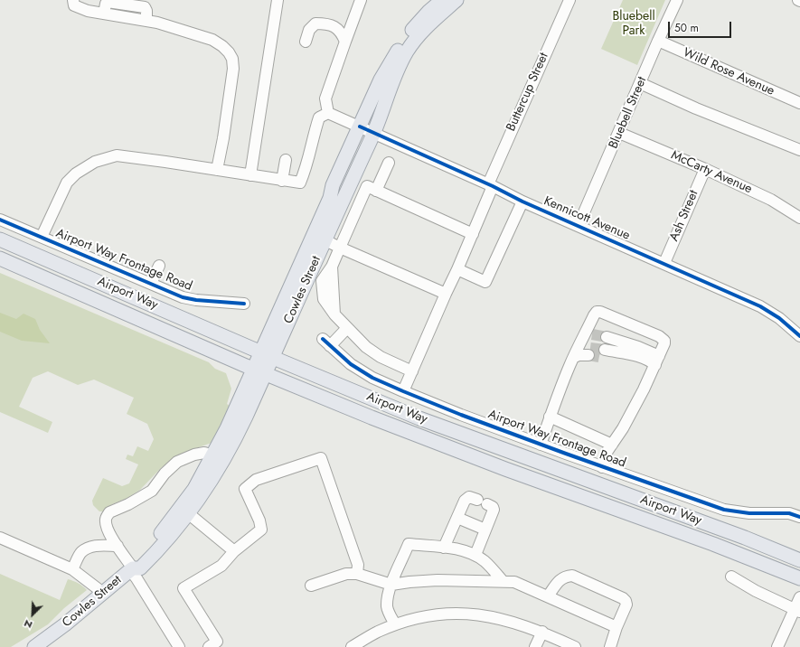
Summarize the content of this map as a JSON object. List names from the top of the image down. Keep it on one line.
{"streets":{"main road":["Cowles Street","Airport Way"],"street":["Wild Rose Avenue","Buttercup Street","Bluebell Street","McCarty Avenue","Ash Street","Kennicott Avenue","Airport Way Frontage Road"]},"crossings":[["Wild Rose Avenue","Bluebell Street"],["Buttercup Street","Kennicott Avenue"],["Buttercup Street","Airport Way Frontage Road"],["Bluebell Street","McCarty Avenue"],["Bluebell Street","Kennicott Avenue"],["McCarty Avenue","Ash Street"],["Ash Street","Kennicott Avenue"],["Kennicott Avenue","Cowles Street"],["Cowles Street","Airport Way"]],"parks":["Bluebell Park"],"scale_bar":"50 m","north":"bottom left"}
